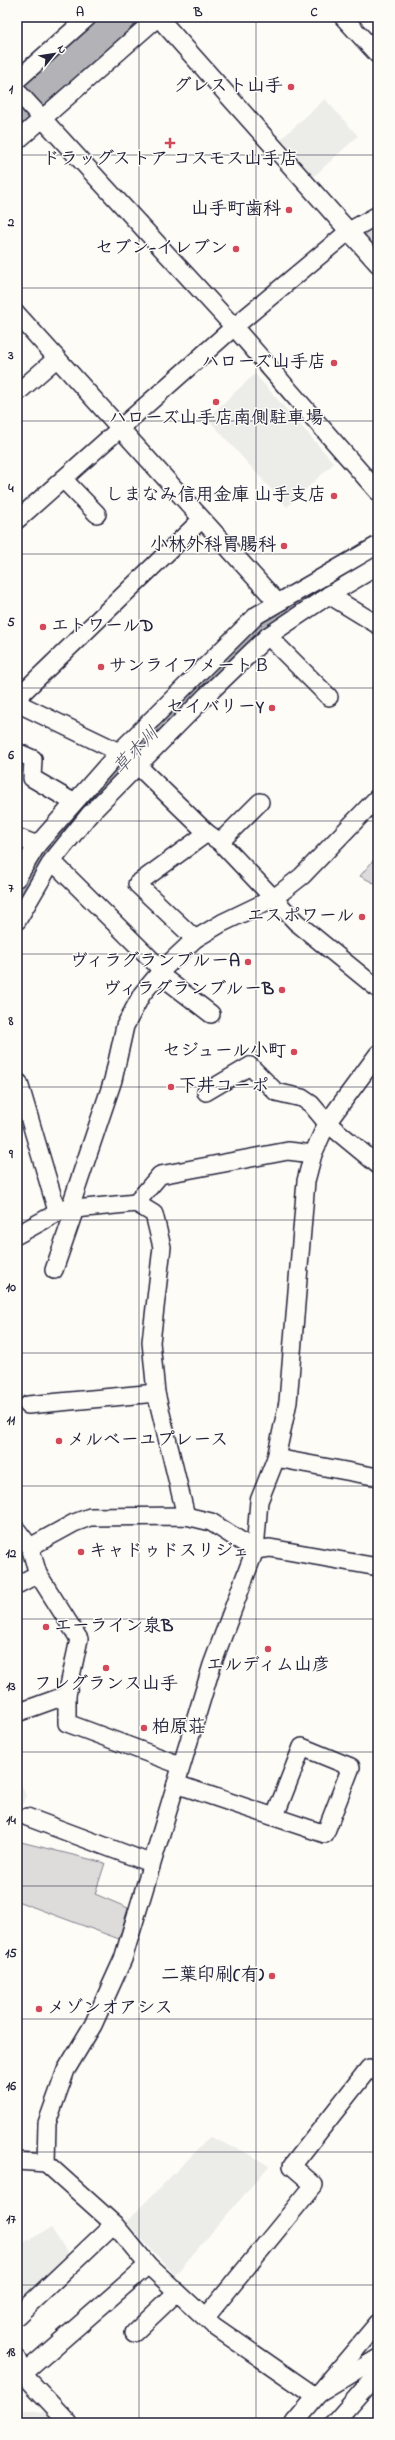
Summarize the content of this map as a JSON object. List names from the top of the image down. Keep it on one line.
{"water":["草木川"],"places":{"other":["グレスト山手","山手町歯科","セブン-イレブン","ハローズ山手店","ハローズ山手店南側駐車場","しまなみ信用金庫 山手支店","小林外科胃腸科","エトワールD","サンライフメートＢ","セイバリーY","エスポワール","ヴィラグランブルーA","ヴィラグランブルーB","セジュール小町","下井コーポ","メルベーユプレース","キャドゥドスリジェ","エーライン泉B","エルディム山彦","フレグランス山手","柏原荘","二葉印刷(有)","メゾンオアシス"],"health":["ドラッグストア コスモス山手店"]},"north":"top right","grid":{"columns":["A","B","C"],"rows":["1","2","3","4","5","6","7","8","9","10","11","12","13","14","15","16","17","18"]}}
